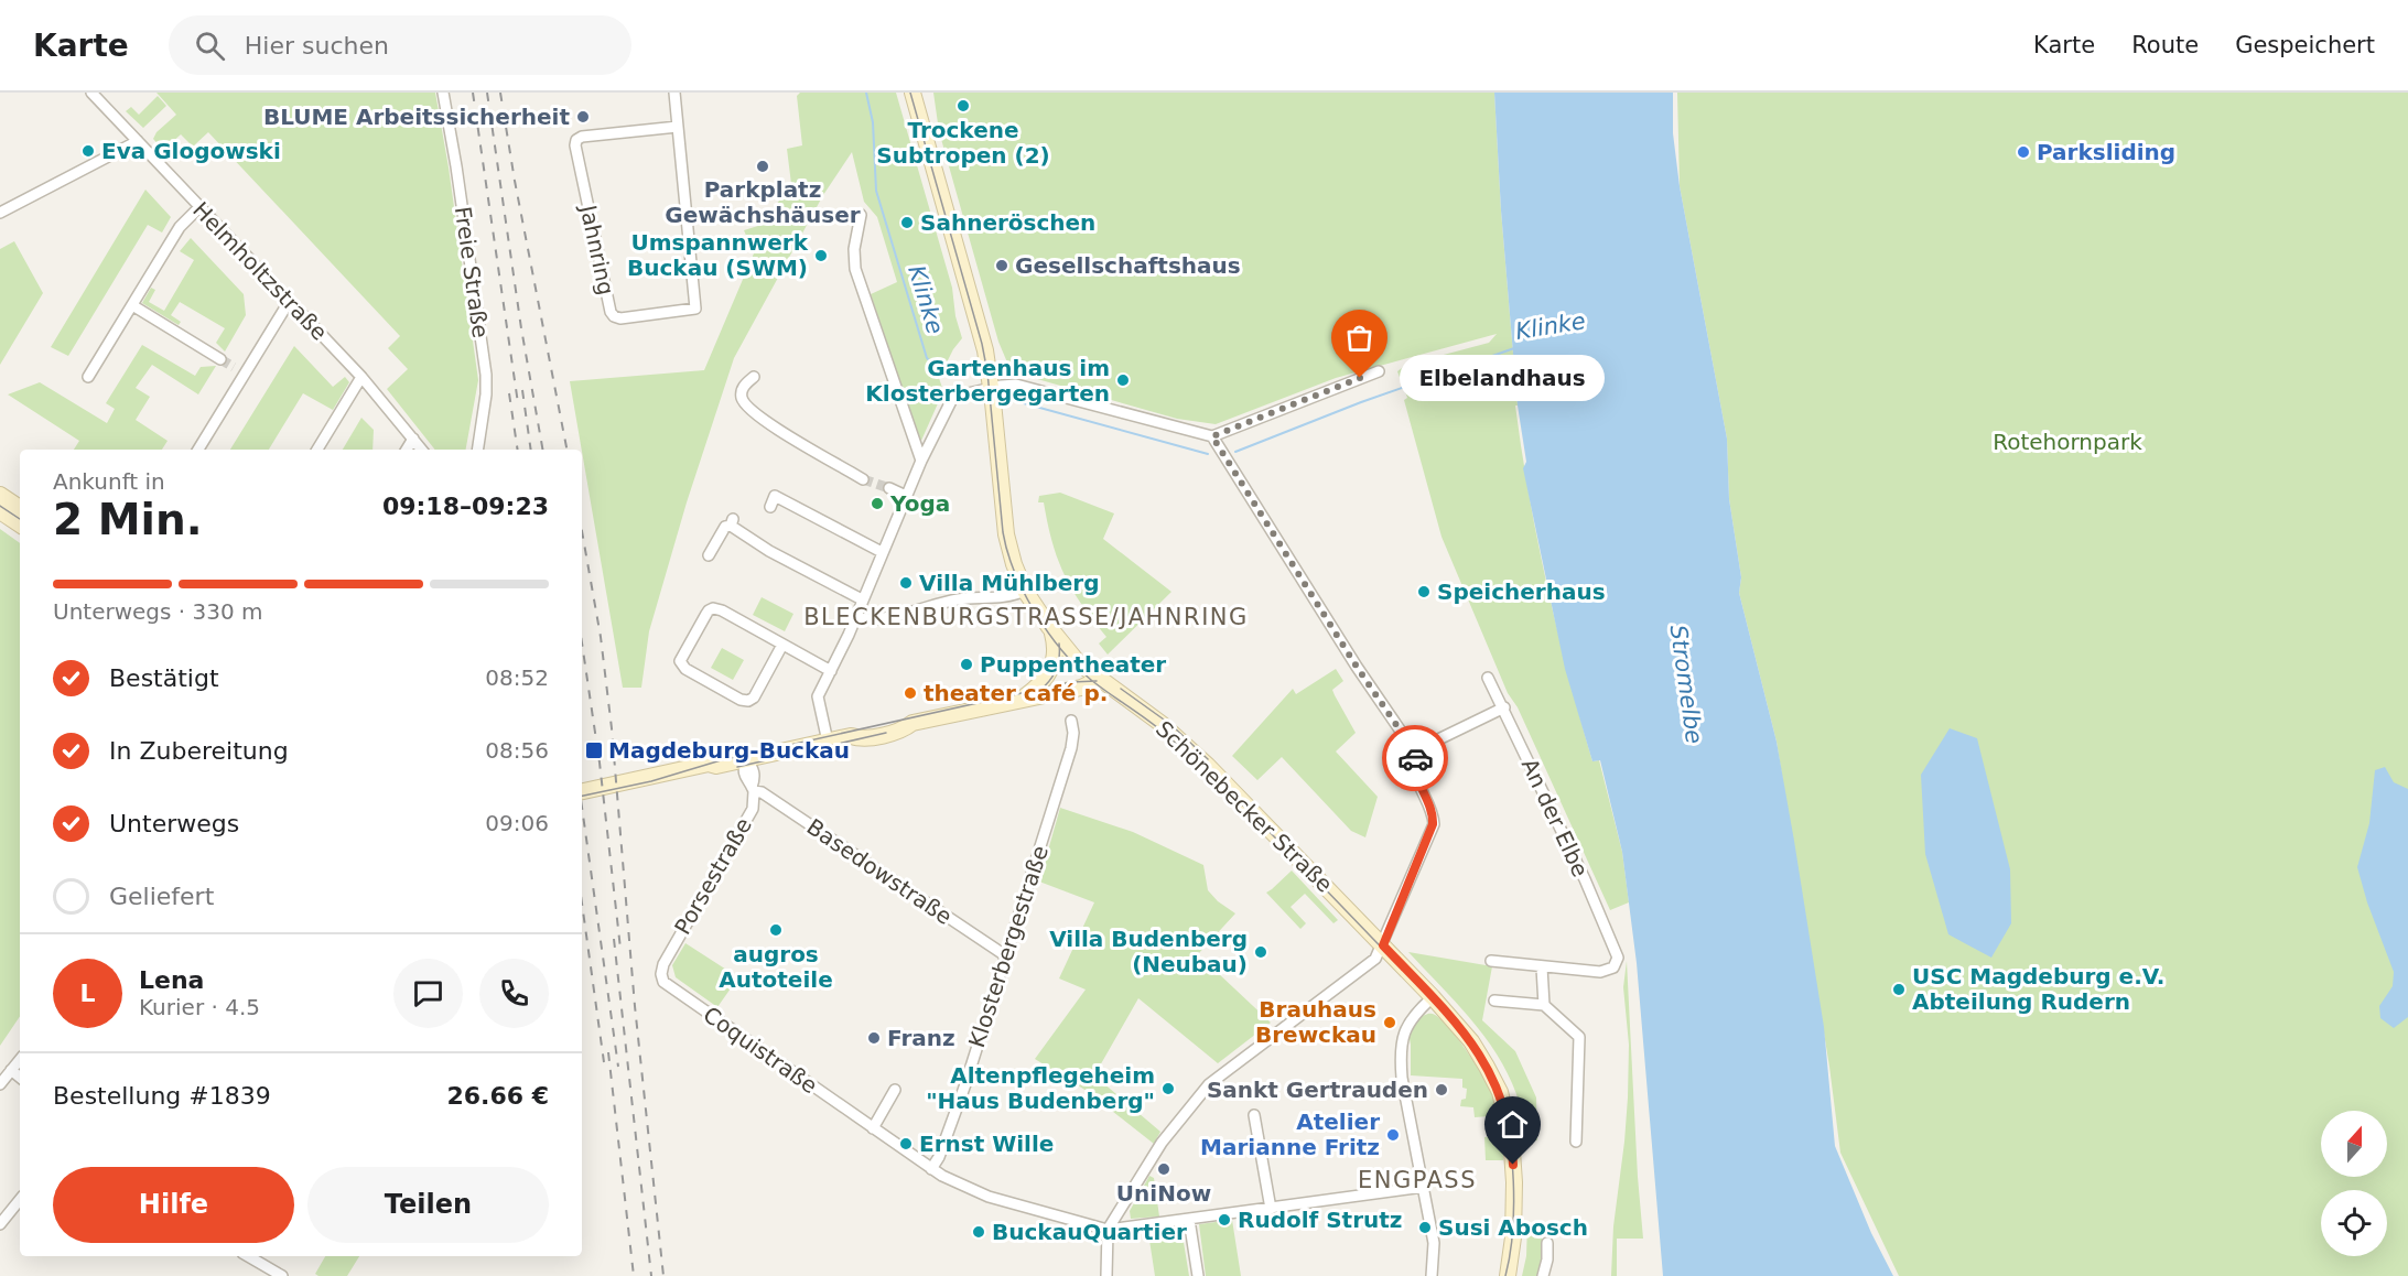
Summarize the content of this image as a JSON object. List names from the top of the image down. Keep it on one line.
{"streets":{"main road":["Schönebecker Straße"],"street":["Jahnring","Helmholtzstraße","Freie Straße","An der Elbe","Basedowstraße","Porsestraße","Klosterbergestraße","Coquistraße"]},"crossings":[["Basedowstraße","Porsestraße"],["Basedowstraße","Klosterbergestraße"],["Porsestraße","Coquistraße"],["Klosterbergestraße","Coquistraße"]],"districts":["BLECKENBURGSTRASSE/JAHNRING","ENGPASS"],"water":["Klinke","Stromelbe"],"parks":["Rotehornpark"],"places":{"other":["Trockene Subtropen (2)","BLUME Arbeitssicherheit","Eva Glogowski","Parksliding","Parkplatz Gewächshäuser","Sahneröschen","Umspannwerk Buckau (SWM)","Gesellschaftshaus","Elbelandhaus","Gartenhaus im Klosterbergegarten","Yoga","Villa Mühlberg","Speicherhaus","Puppentheater","theater café p.","augros Autoteile","Villa Budenberg (Neubau)","USC Magdeburg e.V. Abteilung Rudern","Brauhaus Brewckau","Franz","Altenpflegeheim \"Haus Budenberg\"","Sankt Gertrauden","Atelier Marianne Fritz","Ernst Wille","UniNow","Rudolf Strutz","Susi Abosch","BuckauQuartier"],"transit":["Magdeburg-Buckau"]},"north":"top","page":{"header":"Karte","search":"Hier suchen","nav":["Karte","Route","Gespeichert"],"bubble":"Elbelandhaus","heading":["2 Min.","Ankunft in","09:18–09:23"],"panel":["Lena","Kurier · 4.5","Bestellung #1839","26.66 €"],"bar":"Unterwegs · 330 m","list":[["Bestätigt","08:52"],["In Zubereitung","08:56"],["Unterwegs","09:06"],"Geliefert"],"round":"L","buttons":["Hilfe","Teilen"]}}
